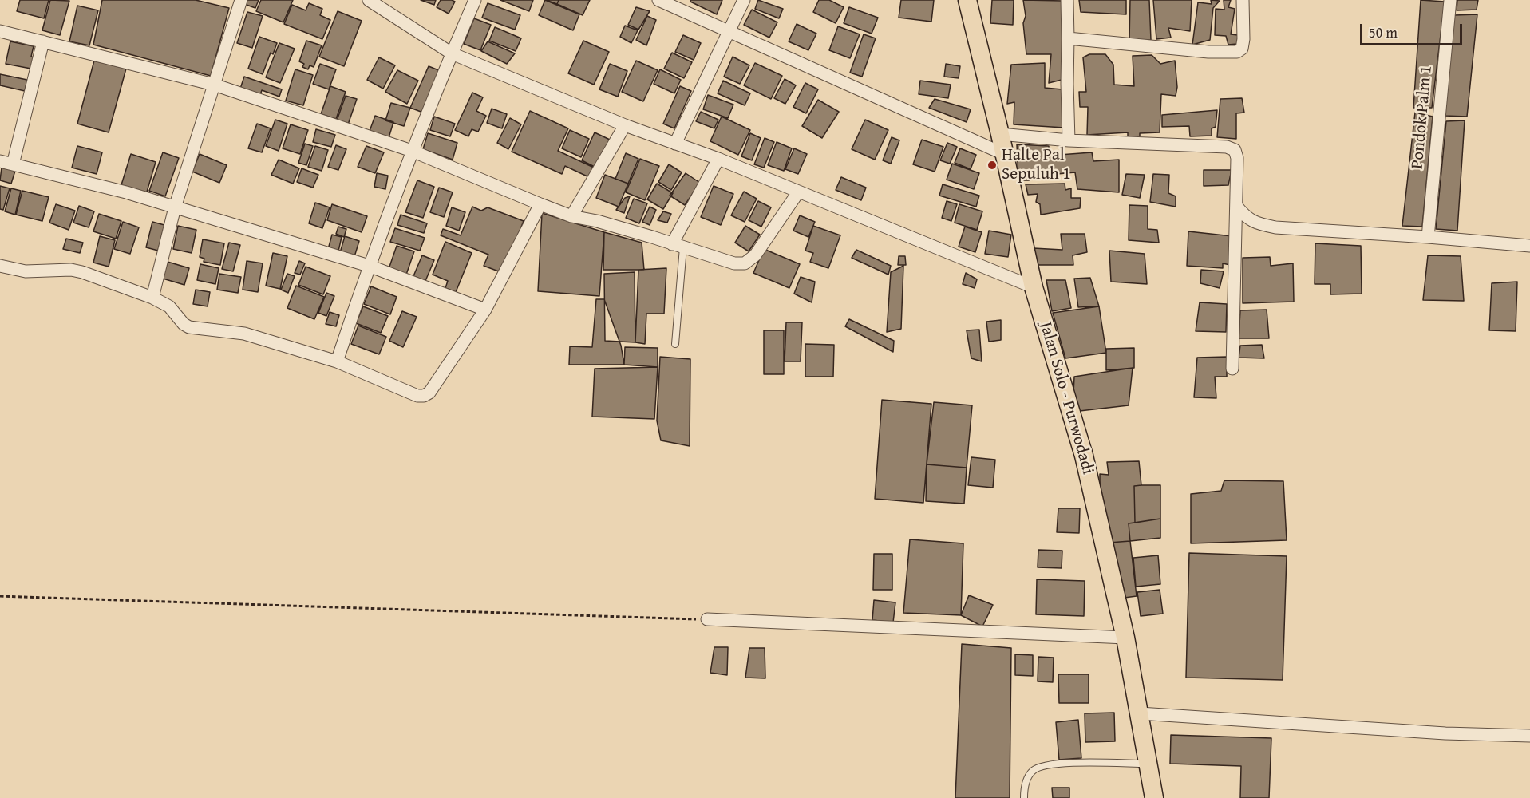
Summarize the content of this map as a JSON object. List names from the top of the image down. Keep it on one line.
{"streets":{"main road":["Jalan Solo - Purwodadi"],"street":["Pondok Palm 1"]},"places":["Halte Pal Sepuluh 1"],"scale_bar":"50 m"}
